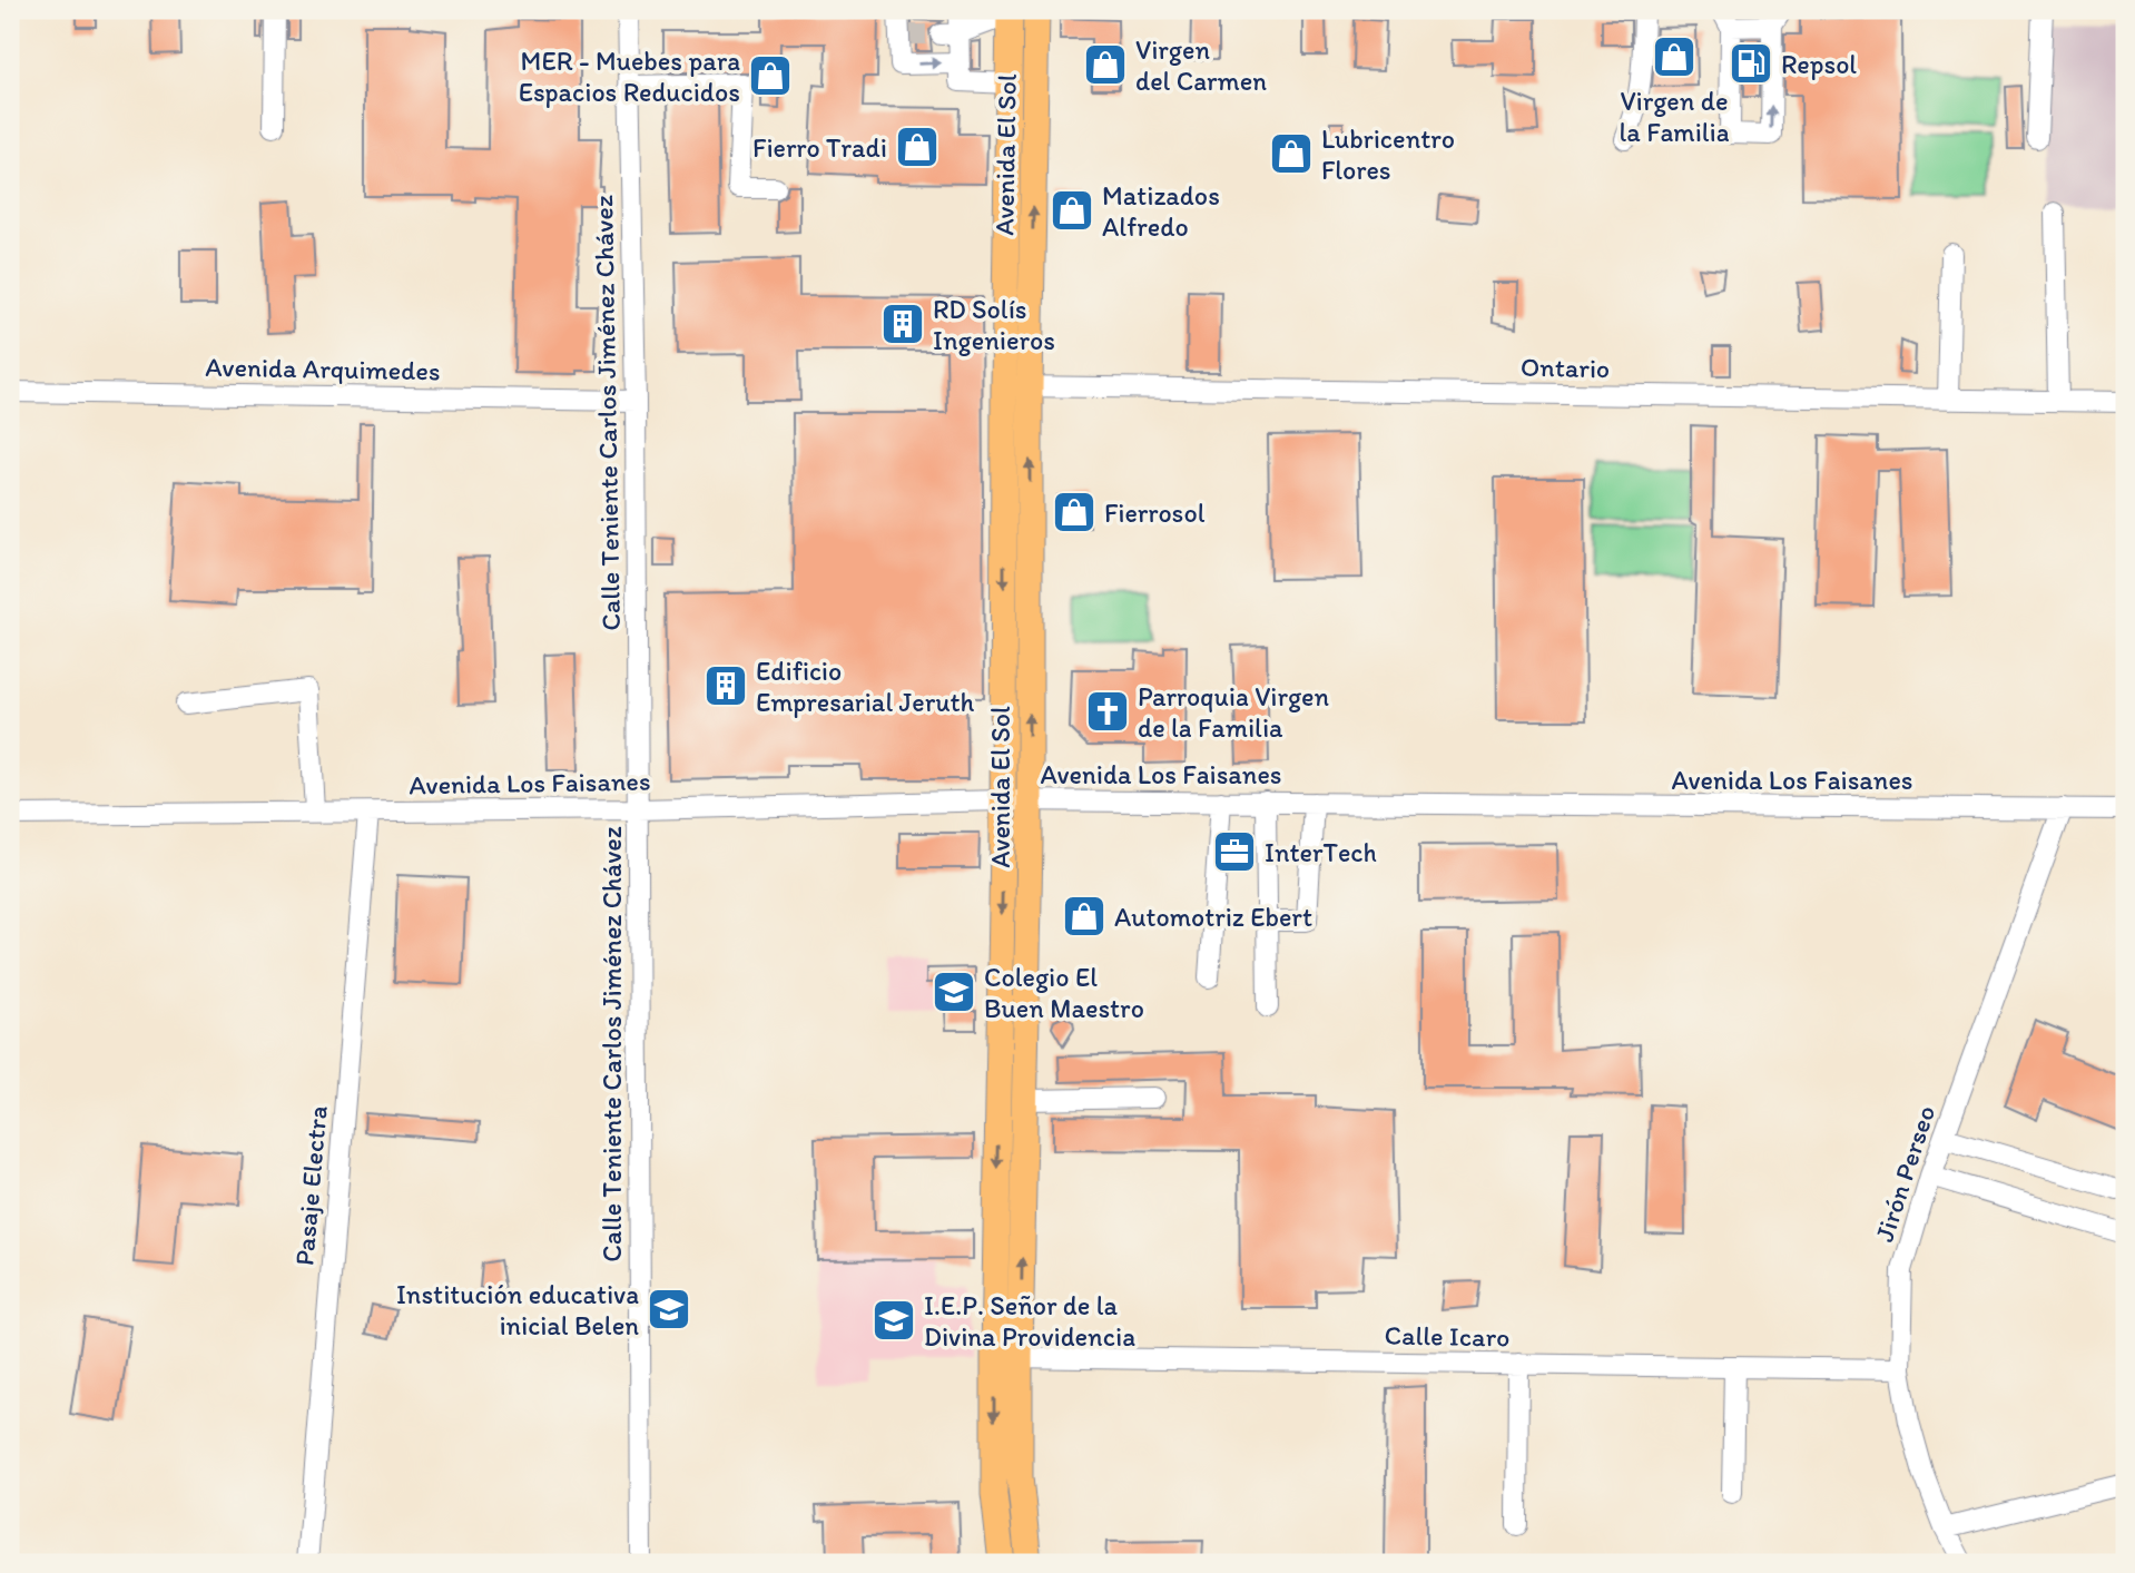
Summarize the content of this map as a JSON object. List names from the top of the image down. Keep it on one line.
{"streets":{"main road":["Avenida El Sol"],"street":["Ontario","Avenida Arquimedes","Calle Teniente Carlos Jiménez Chávez","Avenida Los Faisanes","Jirón Perseo","Pasaje Electra","Calle Icaro"]},"crossings":[["Avenida El Sol","Ontario"],["Avenida El Sol","Avenida Los Faisanes"],["Avenida El Sol","Calle Icaro"],["Avenida Arquimedes","Calle Teniente Carlos Jiménez Chávez"],["Calle Teniente Carlos Jiménez Chávez","Avenida Los Faisanes"],["Avenida Los Faisanes","Jirón Perseo"],["Avenida Los Faisanes","Pasaje Electra"],["Jirón Perseo","Calle Icaro"]],"places":{"shop":["Virgen de la Familia","Virgen del Carmen","MER - Muebes para Espacios Reducidos","Fierro Tradi","Lubricentro Flores","Matizados Alfredo","Fierrosol","Automotriz Ebert"],"fuel station":["Repsol"],"building":["RD Solís Ingenieros","Edificio Empresarial Jeruth"],"church":["Parroquia Virgen de la Familia"],"office":["InterTech"],"school or university":["Colegio El Buen Maestro","Institución educativa inicial Belen","I.E.P. Señor de la Divina Providencia"]}}
